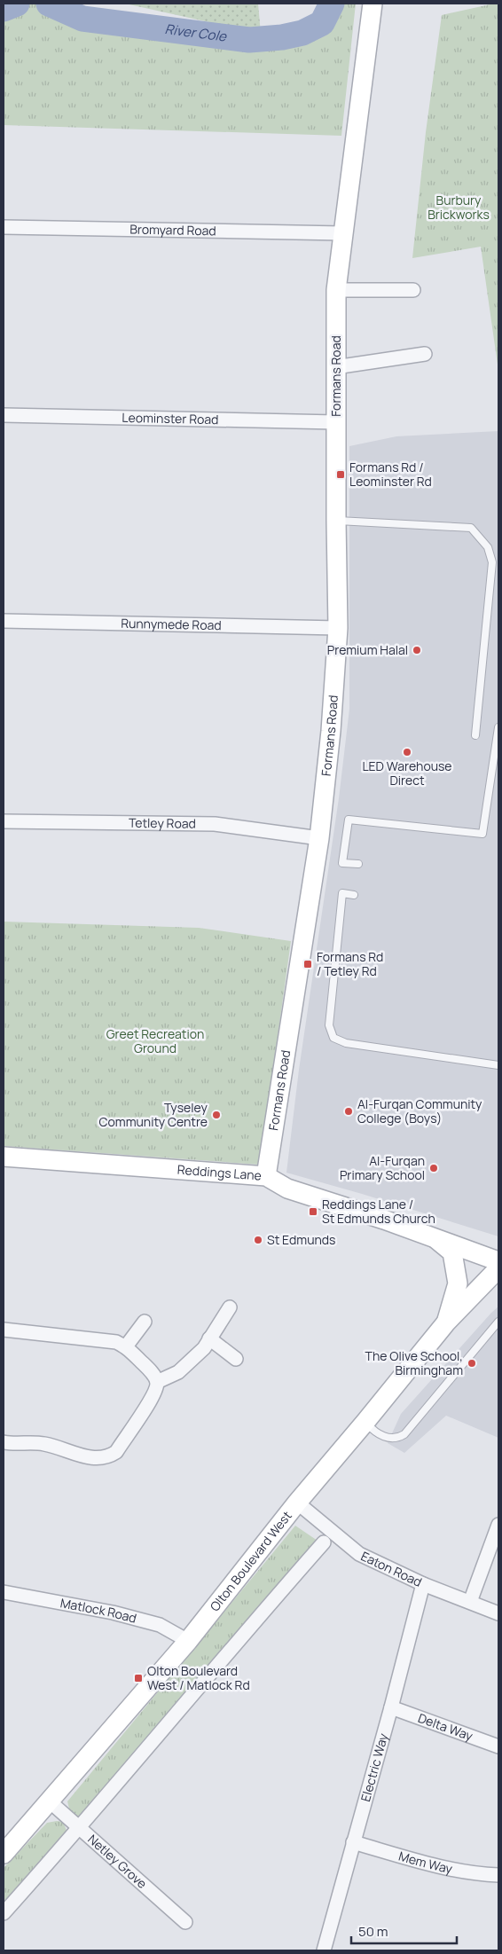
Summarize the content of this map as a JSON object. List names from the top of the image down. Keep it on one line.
{"streets":{"street":["Bromyard Road","Formans Road","Leominster Road","Runnymede Road","Tetley Road","Reddings Lane","Olton Boulevard West","Eaton Road","Matlock Road","Delta Way","Electric Way","Mem Way","Netley Grove"]},"crossings":[["Bromyard Road","Formans Road"],["Formans Road","Leominster Road"],["Formans Road","Runnymede Road"],["Formans Road","Tetley Road"],["Formans Road","Reddings Lane"],["Olton Boulevard West","Eaton Road"],["Olton Boulevard West","Matlock Road"],["Olton Boulevard West","Netley Grove"],["Eaton Road","Electric Way"],["Delta Way","Electric Way"],["Electric Way","Mem Way"]],"water":["River Cole"],"parks":["Burbury Brickworks","Greet Recreation Ground"],"places":{"transit":["Formans Rd / Leominster Rd","Formans Rd / Tetley Rd","Reddings Lane / St Edmunds Church","Olton Boulevard West / Matlock Rd"],"other":["Premium Halal","LED Warehouse Direct","Al-Furqan Community College (Boys)","Tyseley Community Centre","Al-Furqan Primary School","St Edmunds","The Olive School, Birmingham"]},"scale_bar":"50 m"}
